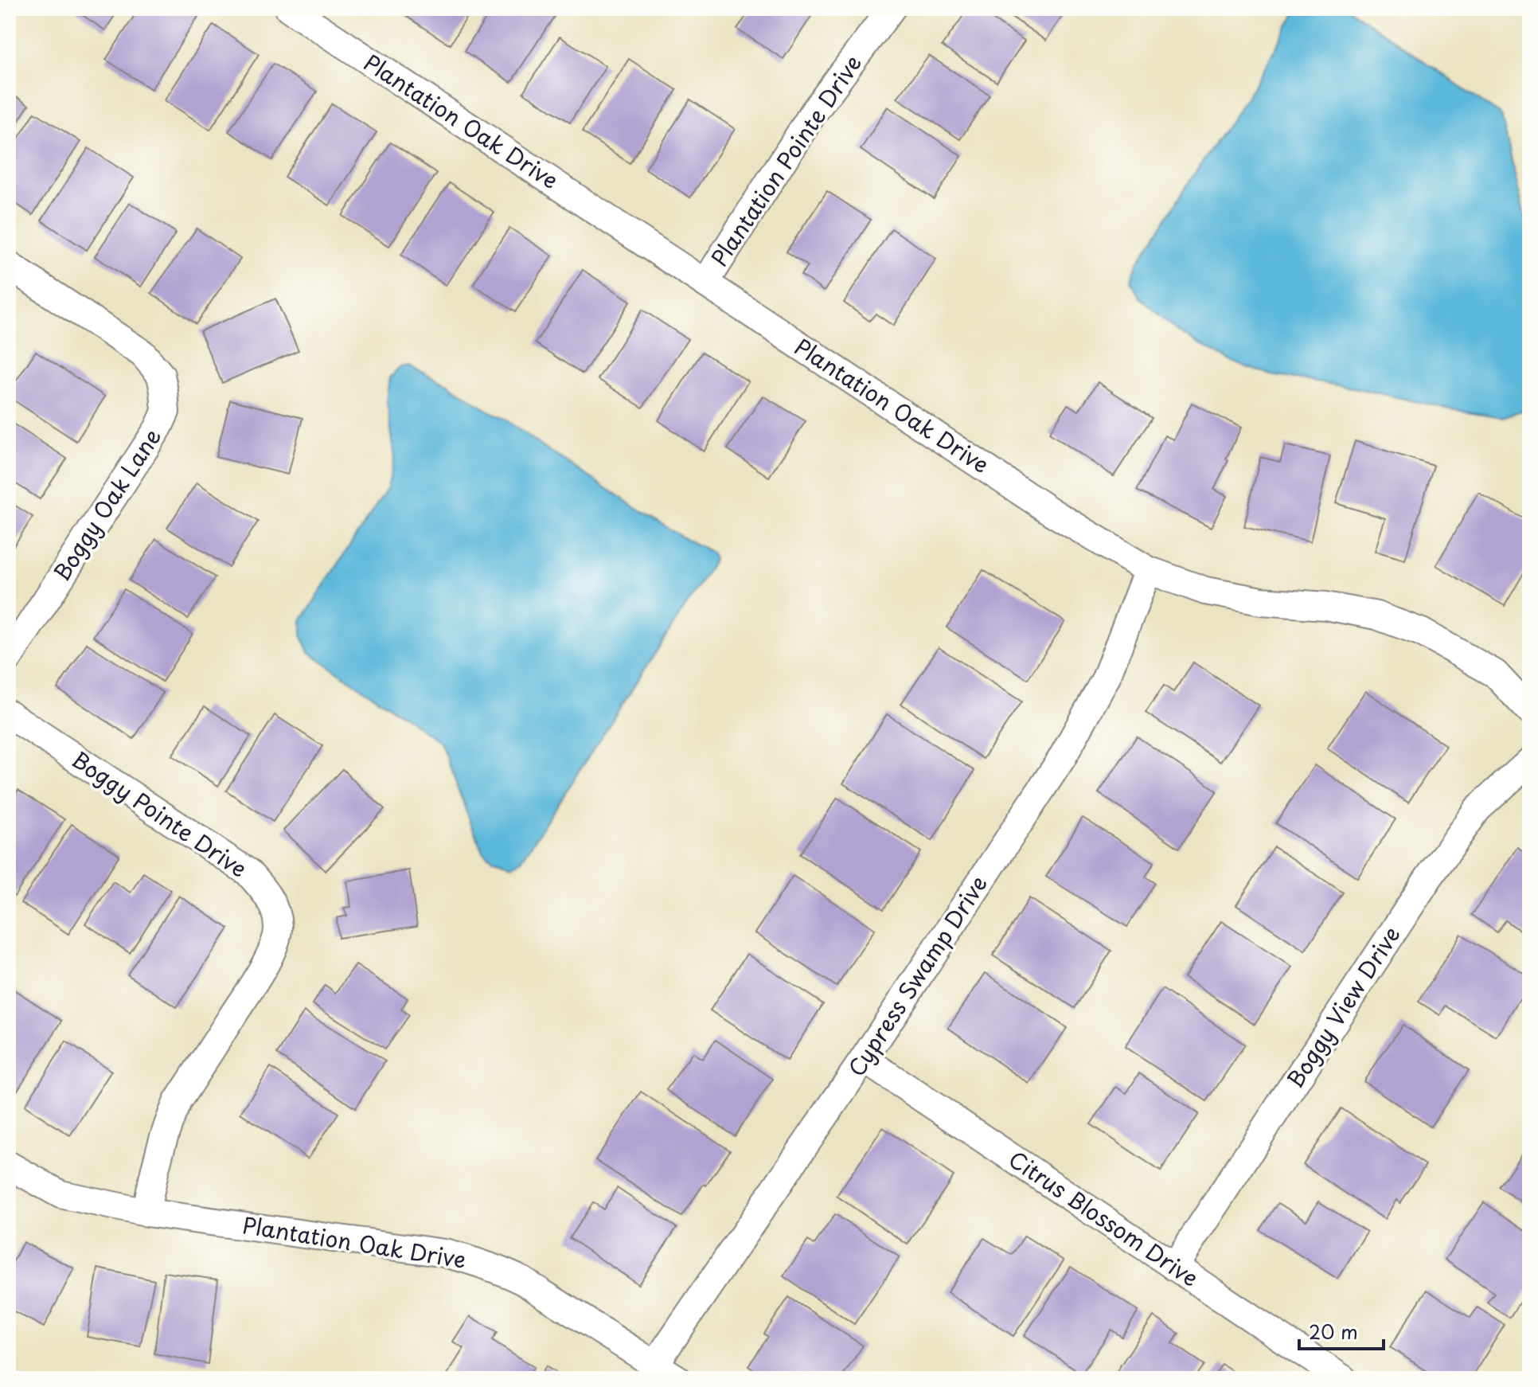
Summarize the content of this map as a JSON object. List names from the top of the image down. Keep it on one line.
{"streets":{"street":["Plantation Oak Drive","Plantation Pointe Drive","Boggy Oak Lane","Boggy Pointe Drive","Cypress Swamp Drive","Boggy View Drive","Citrus Blossom Drive"]},"crossings":[["Plantation Oak Drive","Plantation Pointe Drive"],["Plantation Oak Drive","Boggy Pointe Drive"],["Plantation Oak Drive","Cypress Swamp Drive"],["Cypress Swamp Drive","Citrus Blossom Drive"],["Boggy View Drive","Citrus Blossom Drive"]],"scale_bar":"20 m"}
